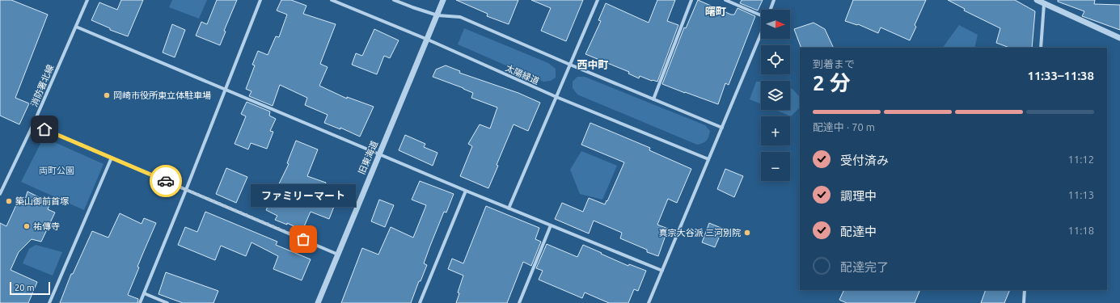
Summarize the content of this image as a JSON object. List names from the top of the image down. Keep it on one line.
{"streets":{"street":["太陽緑道","消防署北線","旧東海道"]},"crossings":[["太陽緑道","旧東海道"]],"districts":["曙町","西中町"],"parks":["両町公園"],"places":["岡崎市役所東立体駐車場","築山御前首塚","祐傳寺","真宗大谷派 三河別院","ファミリーマート"],"scale_bar":"20 m","north":"right","page":{"map_buttons":["+","−"],"heading":["2 分","到着まで","11:33–11:38"],"bar":"配達中 · 70 m","list":[["受付済み","11:12"],["調理中","11:13"],["配達中","11:18"],"配達完了"],"bubble":"ファミリーマート","scale":"20 m"}}
